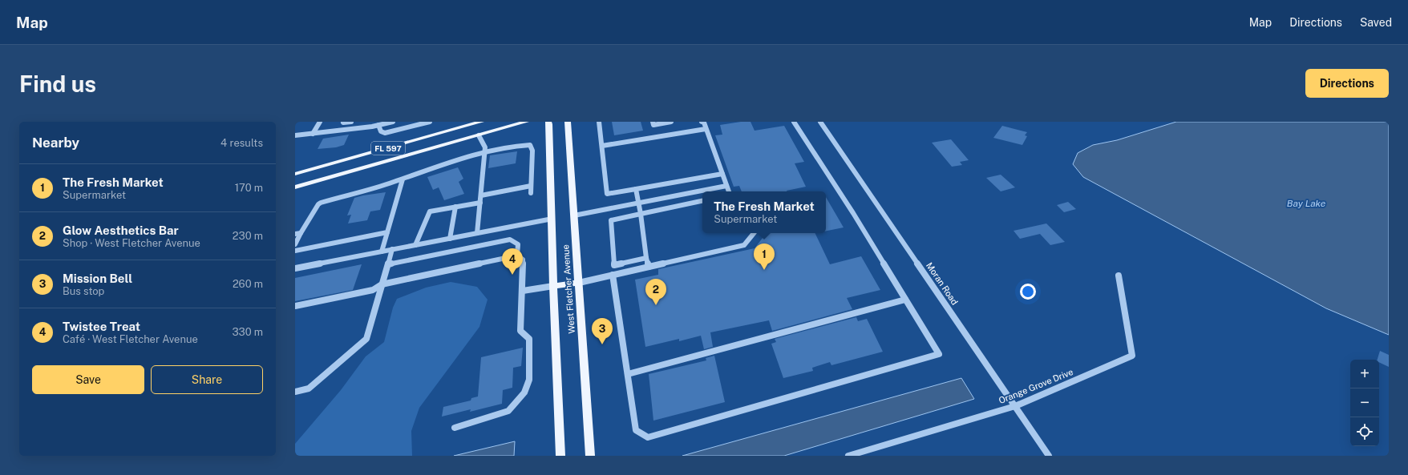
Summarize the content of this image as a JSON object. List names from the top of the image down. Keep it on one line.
{"streets":{"main road":["FL 597","West Fletcher Avenue"],"street":["Moran Road","Orange Grove Drive"]},"crossings":[["Moran Road","Orange Grove Drive"]],"water":["Bay Lake"],"page":{"header":"Map","nav":["Map","Directions","Saved"],"buttons":["Directions",["Save","Share"]],"title":"Find us","heading":["Nearby","4 results"],"list":[{"mark":"1","name":"The Fresh Market","note":"Supermarket","value":"170 m"},{"mark":"2","name":"Glow Aesthetics Bar","note":"Shop · West Fletcher Avenue","value":"230 m"},{"mark":"3","name":"Mission Bell","note":"Bus stop","value":"260 m"},{"mark":"4","name":"Twistee Treat","note":"Café · West Fletcher Avenue","value":"330 m"}],"popup":["The Fresh Market","Supermarket"],"pins":["1","4","2","3"],"map_buttons":["+","−"]}}
